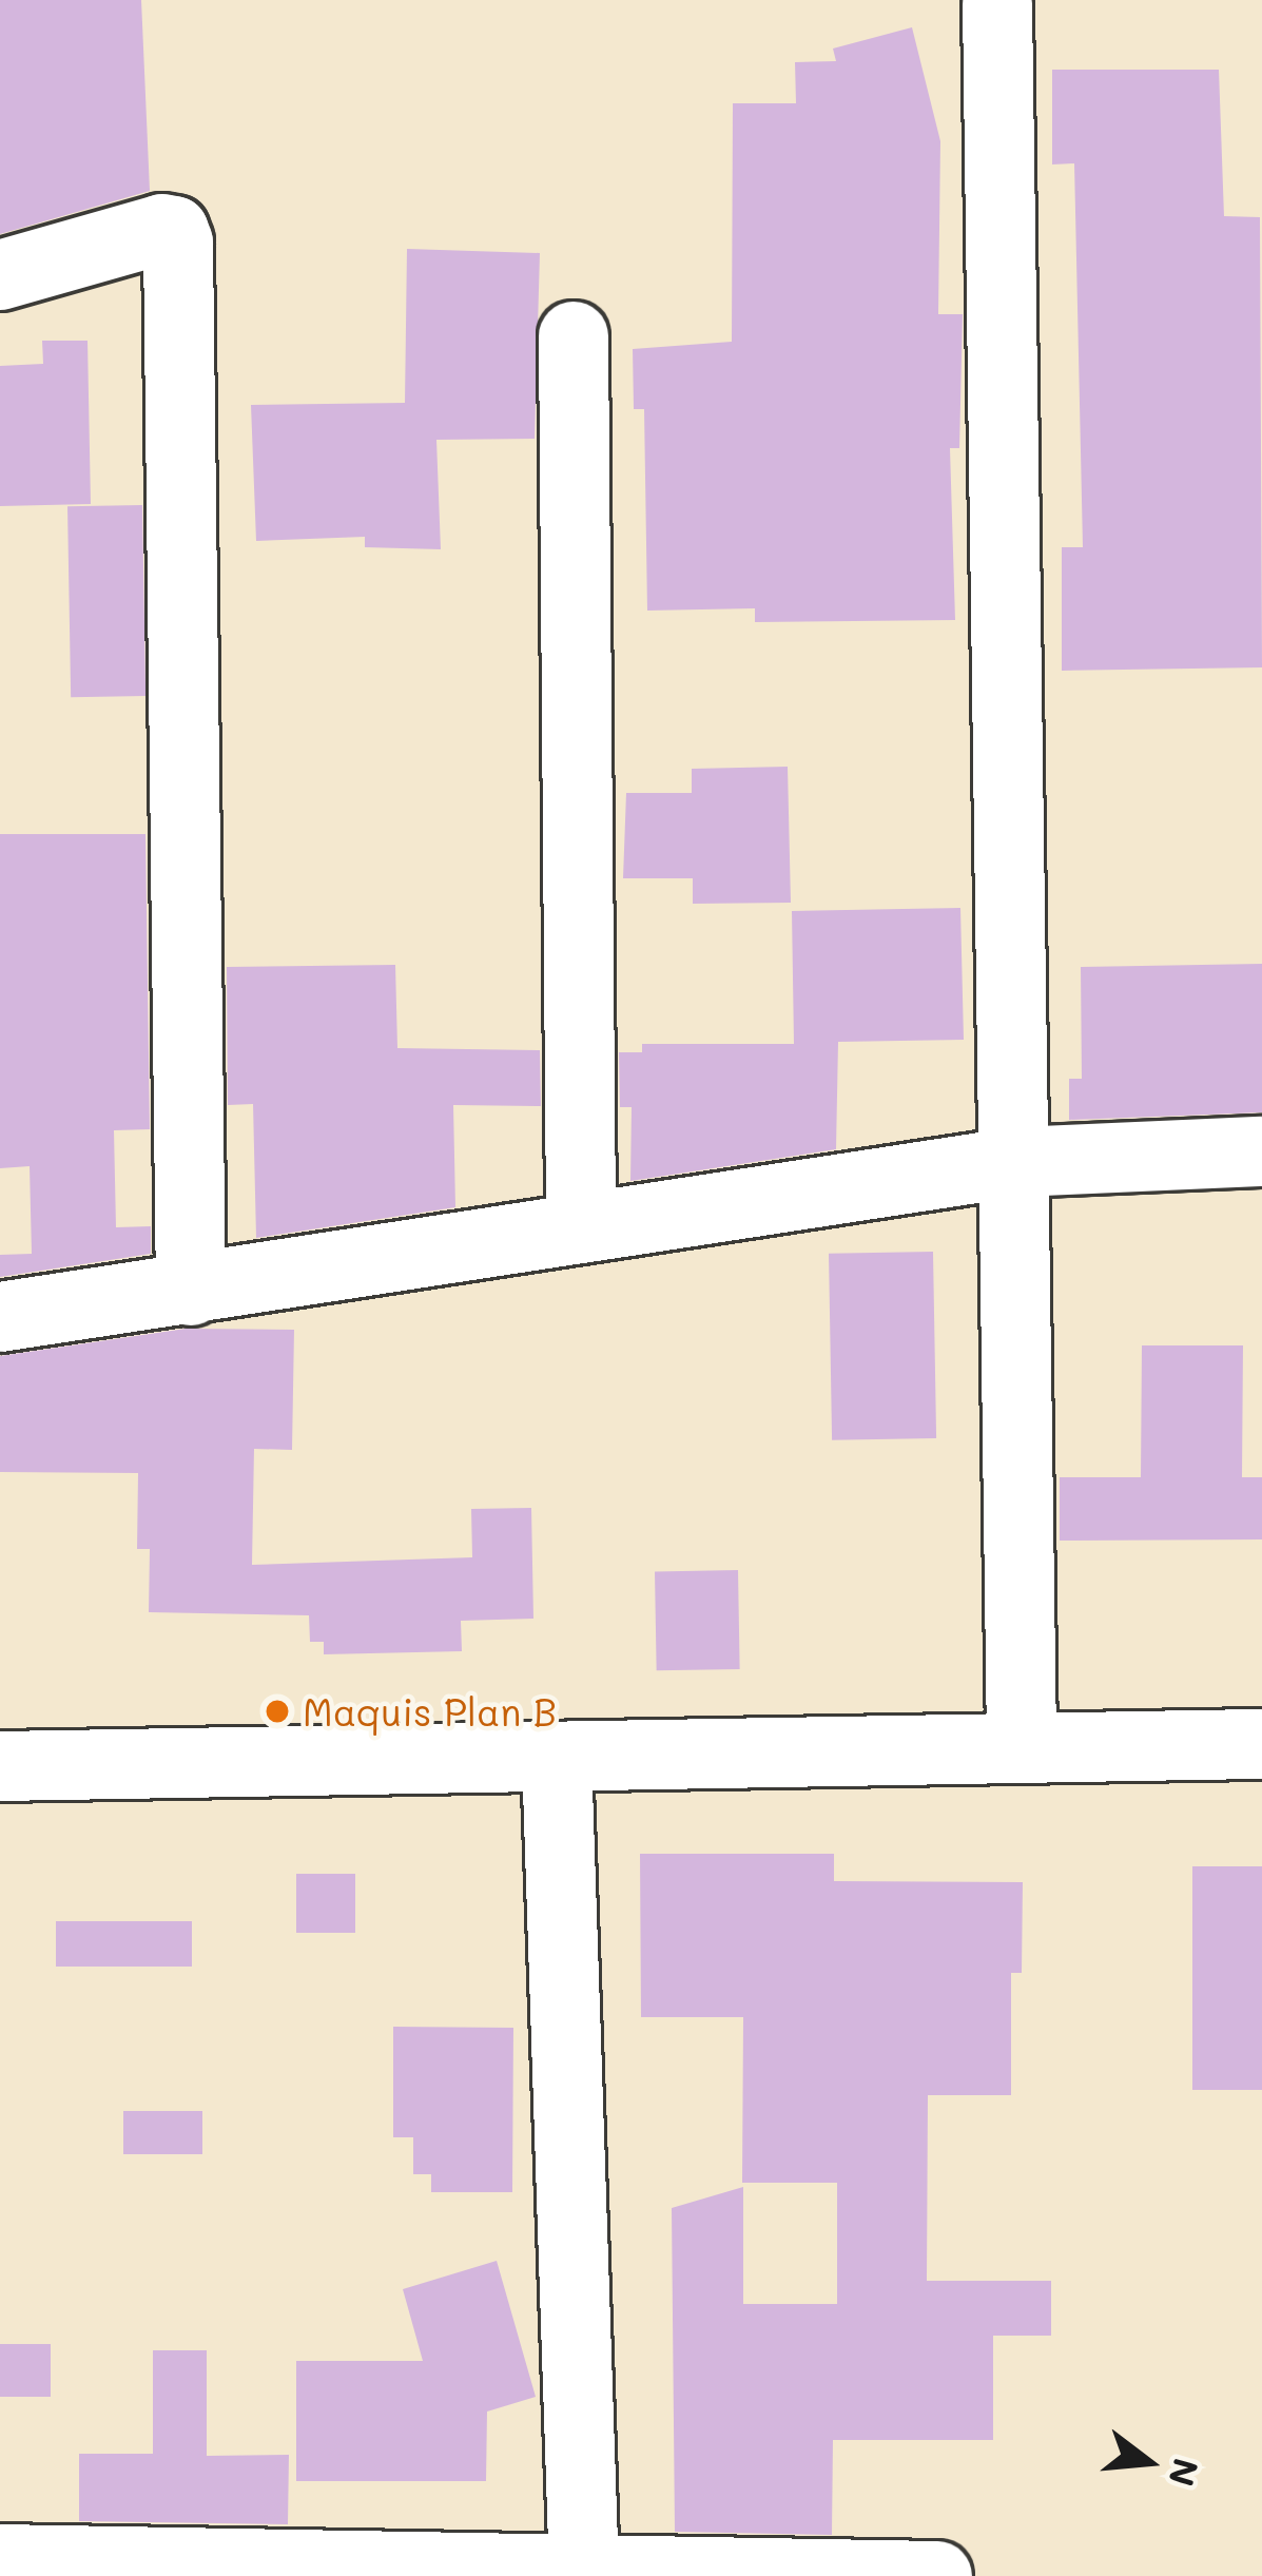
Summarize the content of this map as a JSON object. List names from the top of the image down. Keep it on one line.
{"places":["Maquis Plan B"],"north":"right"}
